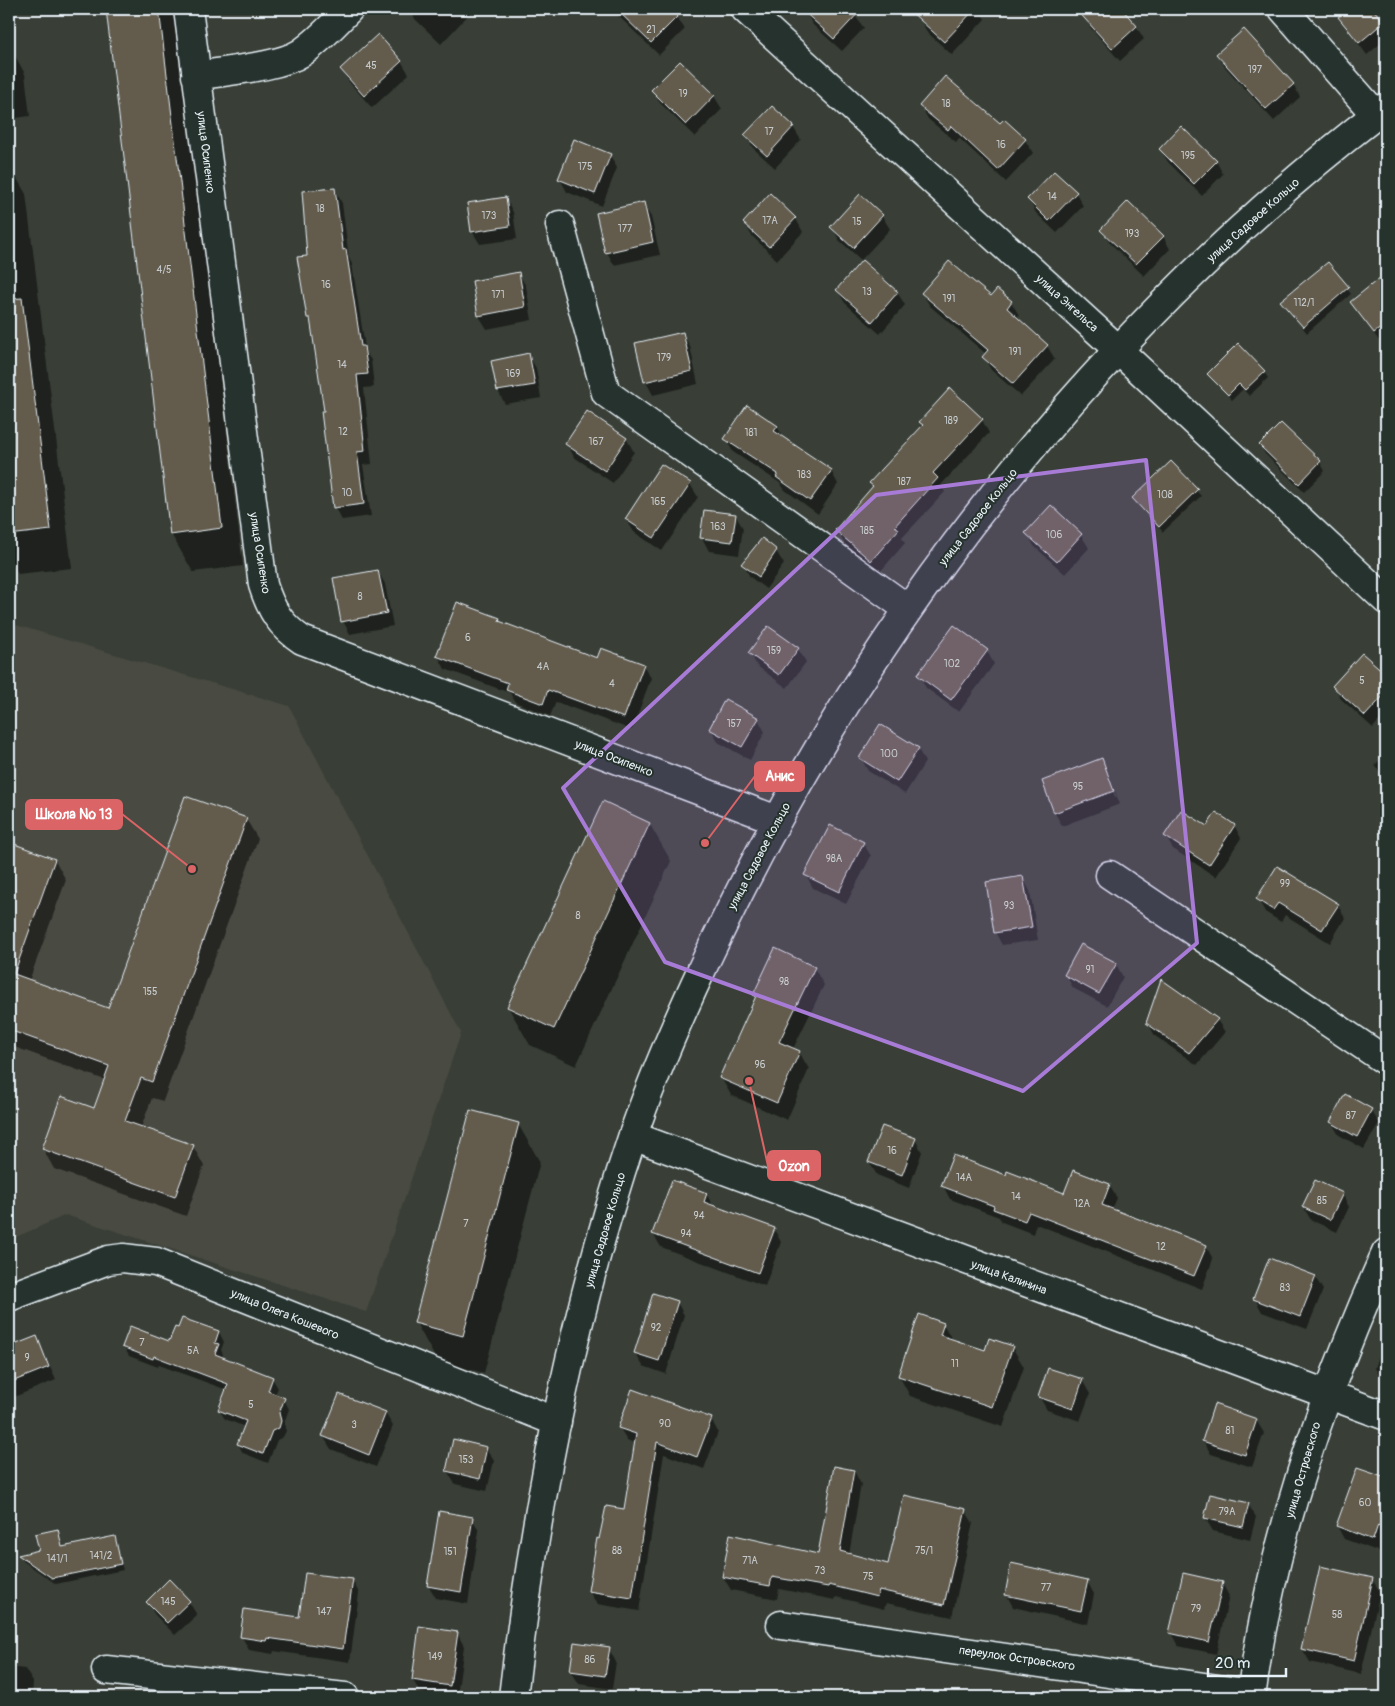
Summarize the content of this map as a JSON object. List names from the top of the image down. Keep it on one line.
{"streets":{"street":["улица Осипенко","улица Садовое Кольцо","улица Энгельса","улица Калинина","улица Олега Кошевого","улица Островского","переулок Островского"]},"crossings":[["улица Осипенко","улица Садовое Кольцо"],["улица Садовое Кольцо","улица Энгельса"],["улица Садовое Кольцо","улица Калинина"],["улица Садовое Кольцо","улица Олега Кошевого"],["улица Калинина","улица Островского"],["улица Островского","переулок Островского"]],"places":["Анис","Школа № 13","Ozon"],"house_numbers":["21","45","197","19","18","17","16","195","175","14","18","173","17А","15","177","193","4/5","16","13","171","191","112/1","191","179","14","169","189","12","181","167","183","187","10","108","165","163","185","106","8","6","159","102","4А","5","4","157","100","95","98А","99","93","8","91","98","155","96","87","16","14А","14","85","12А","94","7","94","12","83","92","7","5А","9","11","5","90","3","81","153","60","79А","88","75/1","151","141/2","141/1","71А","73","75","77","145","79","147","58","149","86"],"scale_bar":"20 m"}
